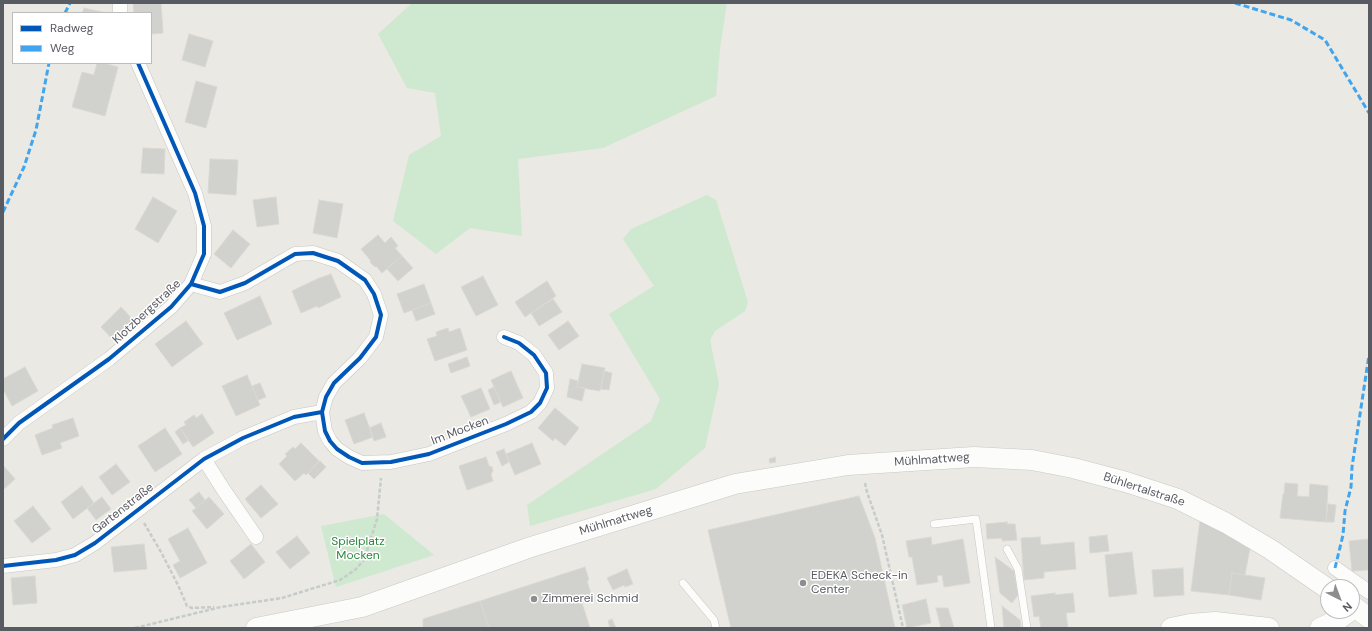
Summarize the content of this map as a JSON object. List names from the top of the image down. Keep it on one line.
{"streets":{"main road":["Mühlmattweg","Bühlertalstraße"],"street":["Klotzbergstraße","Im Mocken","Gartenstraße"]},"crossings":[["Klotzbergstraße","Im Mocken"],["Im Mocken","Gartenstraße"],["Mühlmattweg","Bühlertalstraße"]],"parks":["Spielplatz Mocken"],"places":["EDEKA Scheck-in Center","Zimmerei Schmid"],"legend":["Radweg","Weg"],"north":"bottom right"}
